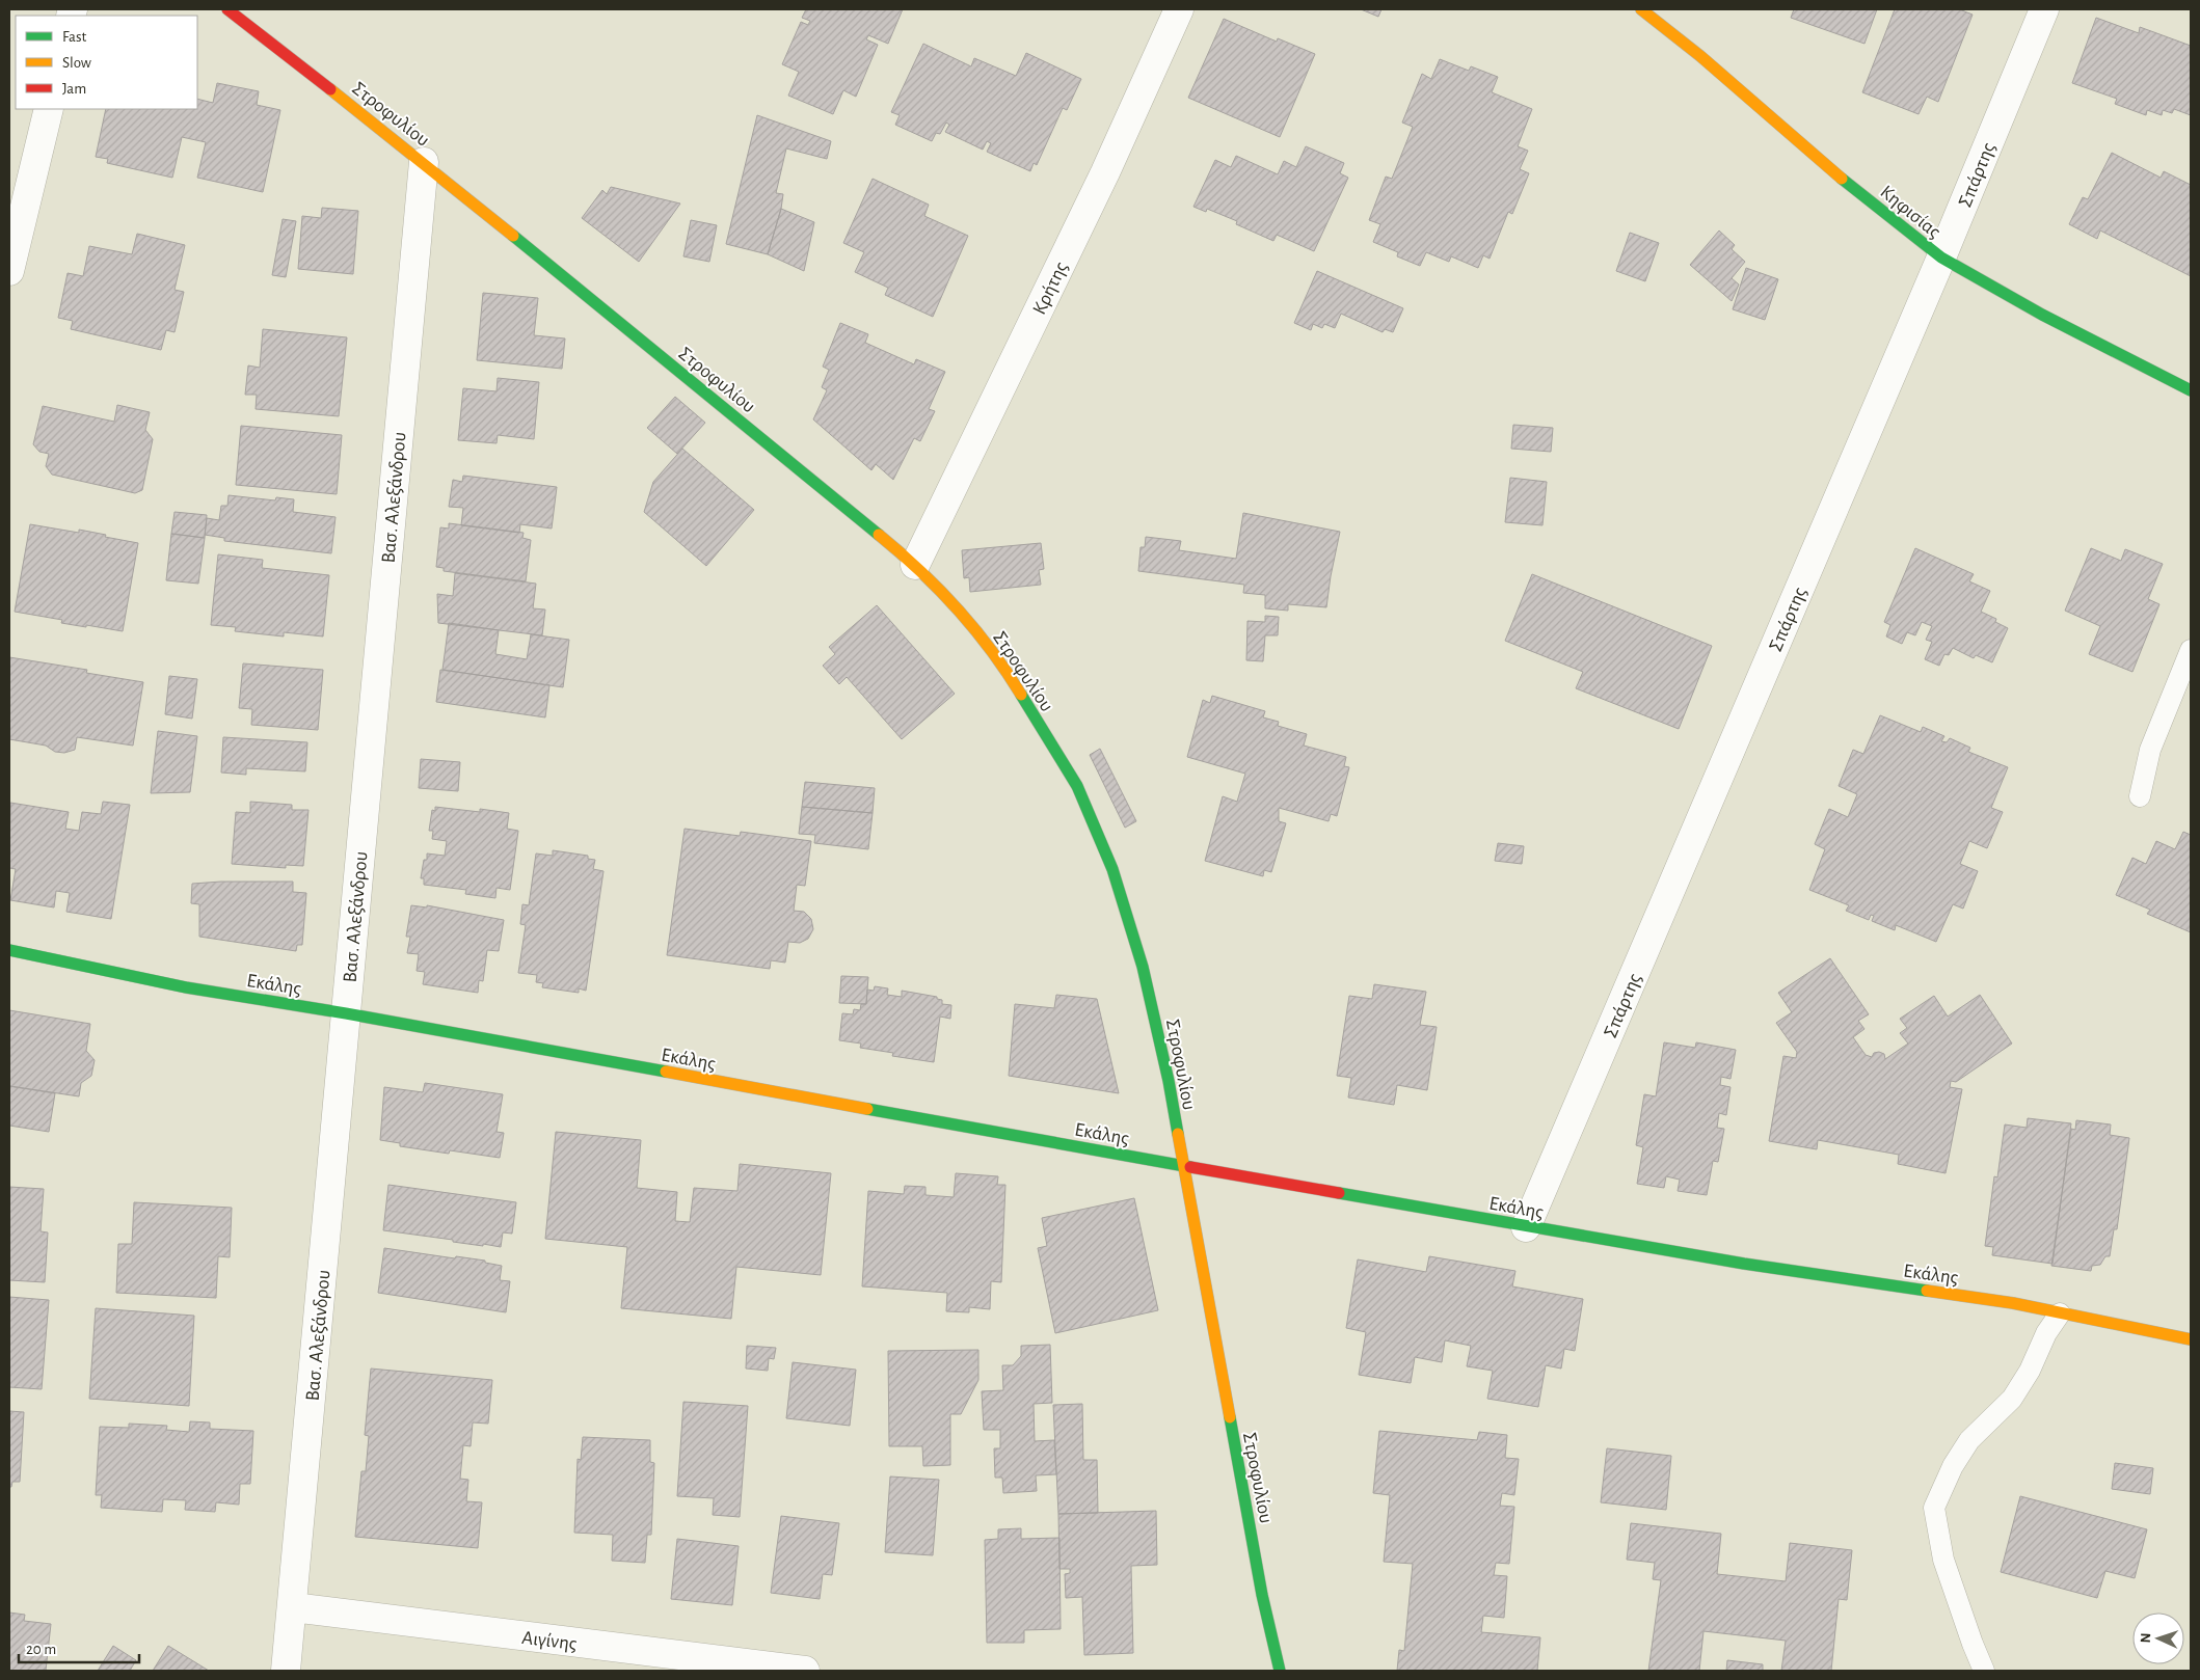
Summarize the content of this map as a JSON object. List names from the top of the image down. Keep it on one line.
{"streets":{"street":["Στροφυλίου","Σπάρτης","Κηφισίας","Κρήτης","Βασ. Αλεξάνδρου","Εκάλης","Αιγίνης"]},"crossings":[["Στροφυλίου","Κρήτης"],["Στροφυλίου","Βασ. Αλεξάνδρου"],["Στροφυλίου","Εκάλης"],["Σπάρτης","Κηφισίας"],["Σπάρτης","Εκάλης"],["Βασ. Αλεξάνδρου","Εκάλης"],["Βασ. Αλεξάνδρου","Αιγίνης"]],"legend":["Fast","Slow","Jam"],"scale_bar":"20 m","north":"left"}
